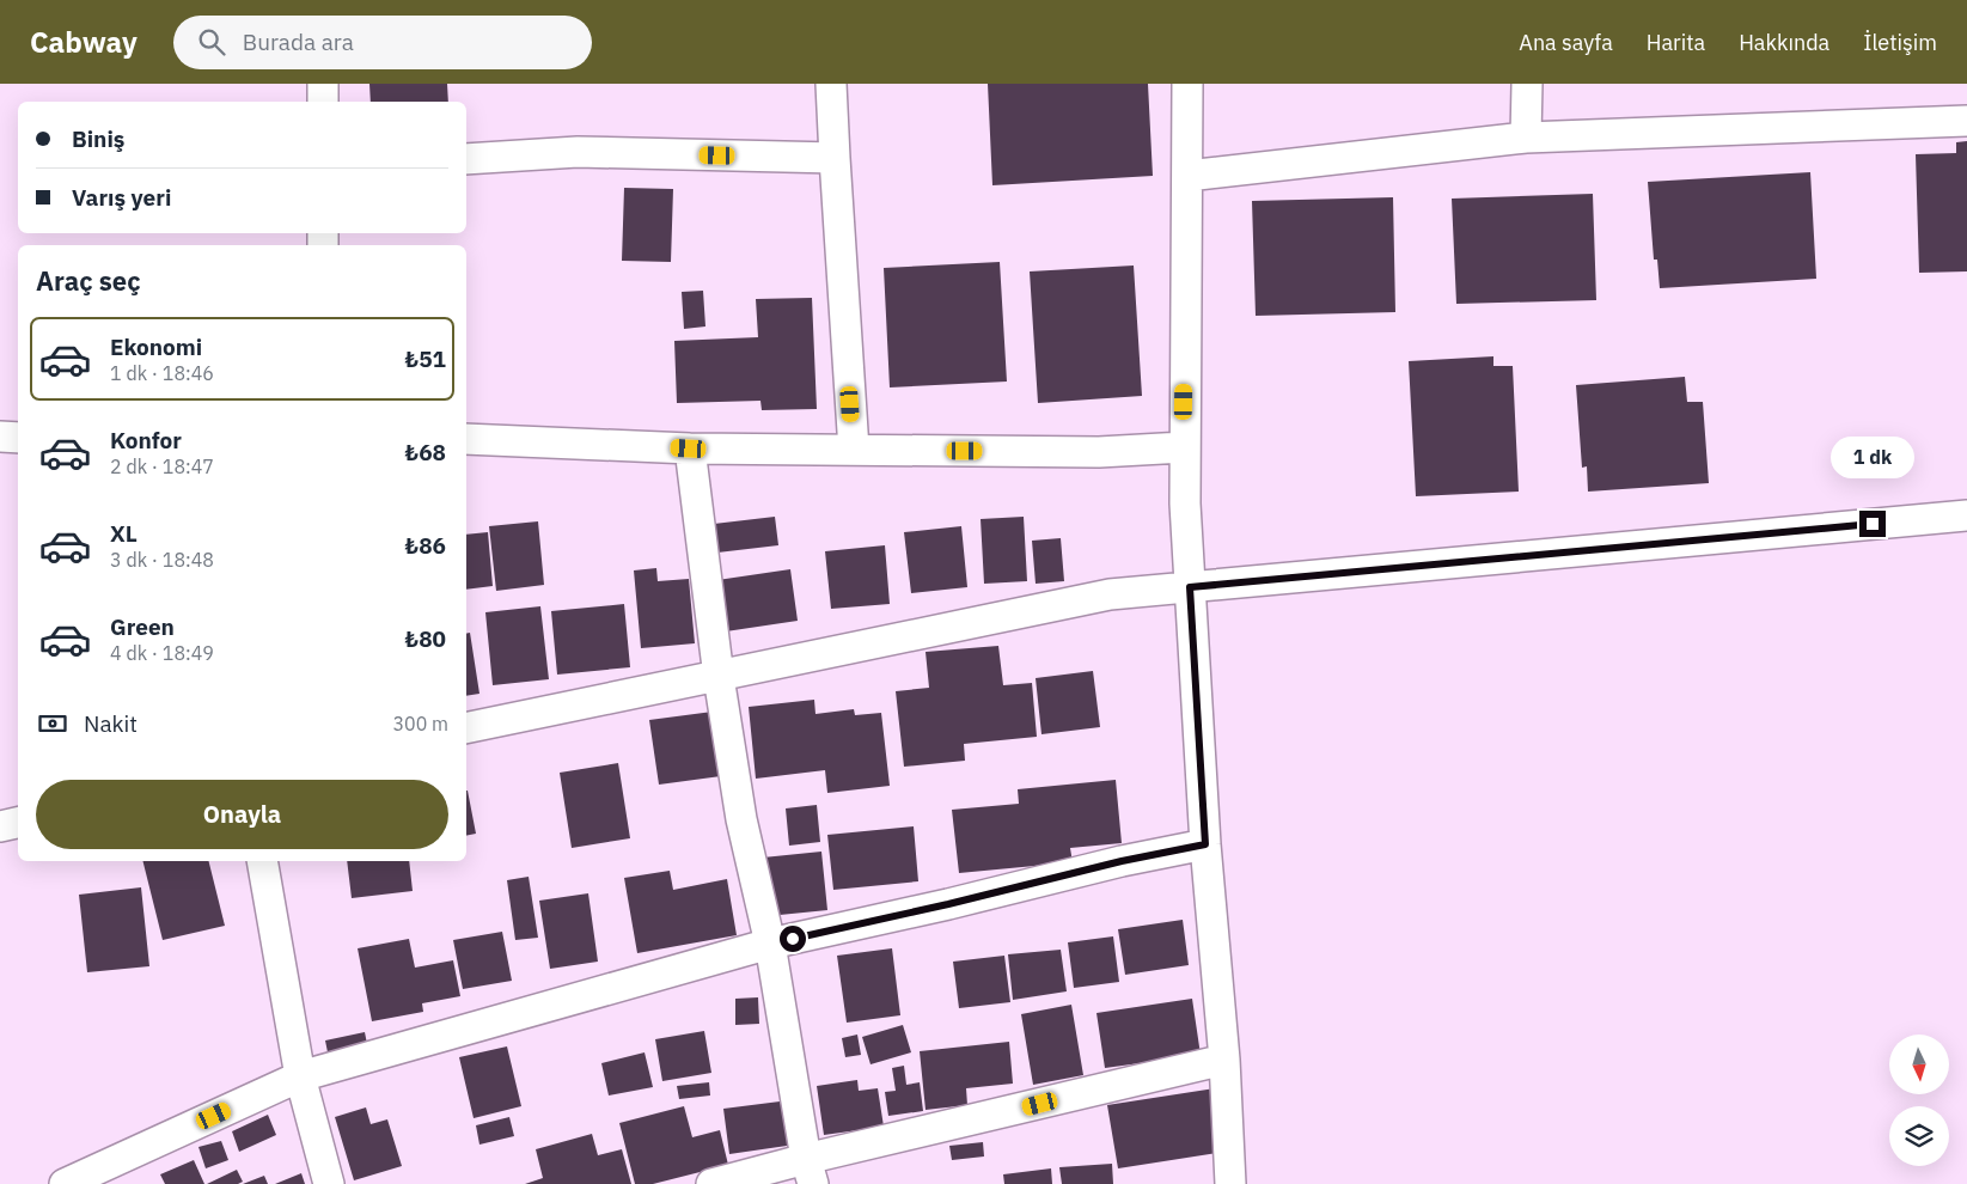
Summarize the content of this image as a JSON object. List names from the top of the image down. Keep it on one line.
{"north":"bottom","page":{"header":"Cabway","search":"Burada ara","nav":["Ana sayfa","Harita","Hakkında","İletişim"],"banner":["Biniş","Varış yeri"],"heading":"Araç seç","list":[{"name":"Ekonomi","note":"1 dk · 18:46","value":"₺51"},{"name":"Konfor","note":"2 dk · 18:47","value":"₺68"},{"name":"XL","note":"3 dk · 18:48","value":"₺86"},{"name":"Green","note":"4 dk · 18:49","value":"₺80"}],"bubble":"1 dk","pay":["Nakit","300 m"],"buttons":"Onayla"}}
